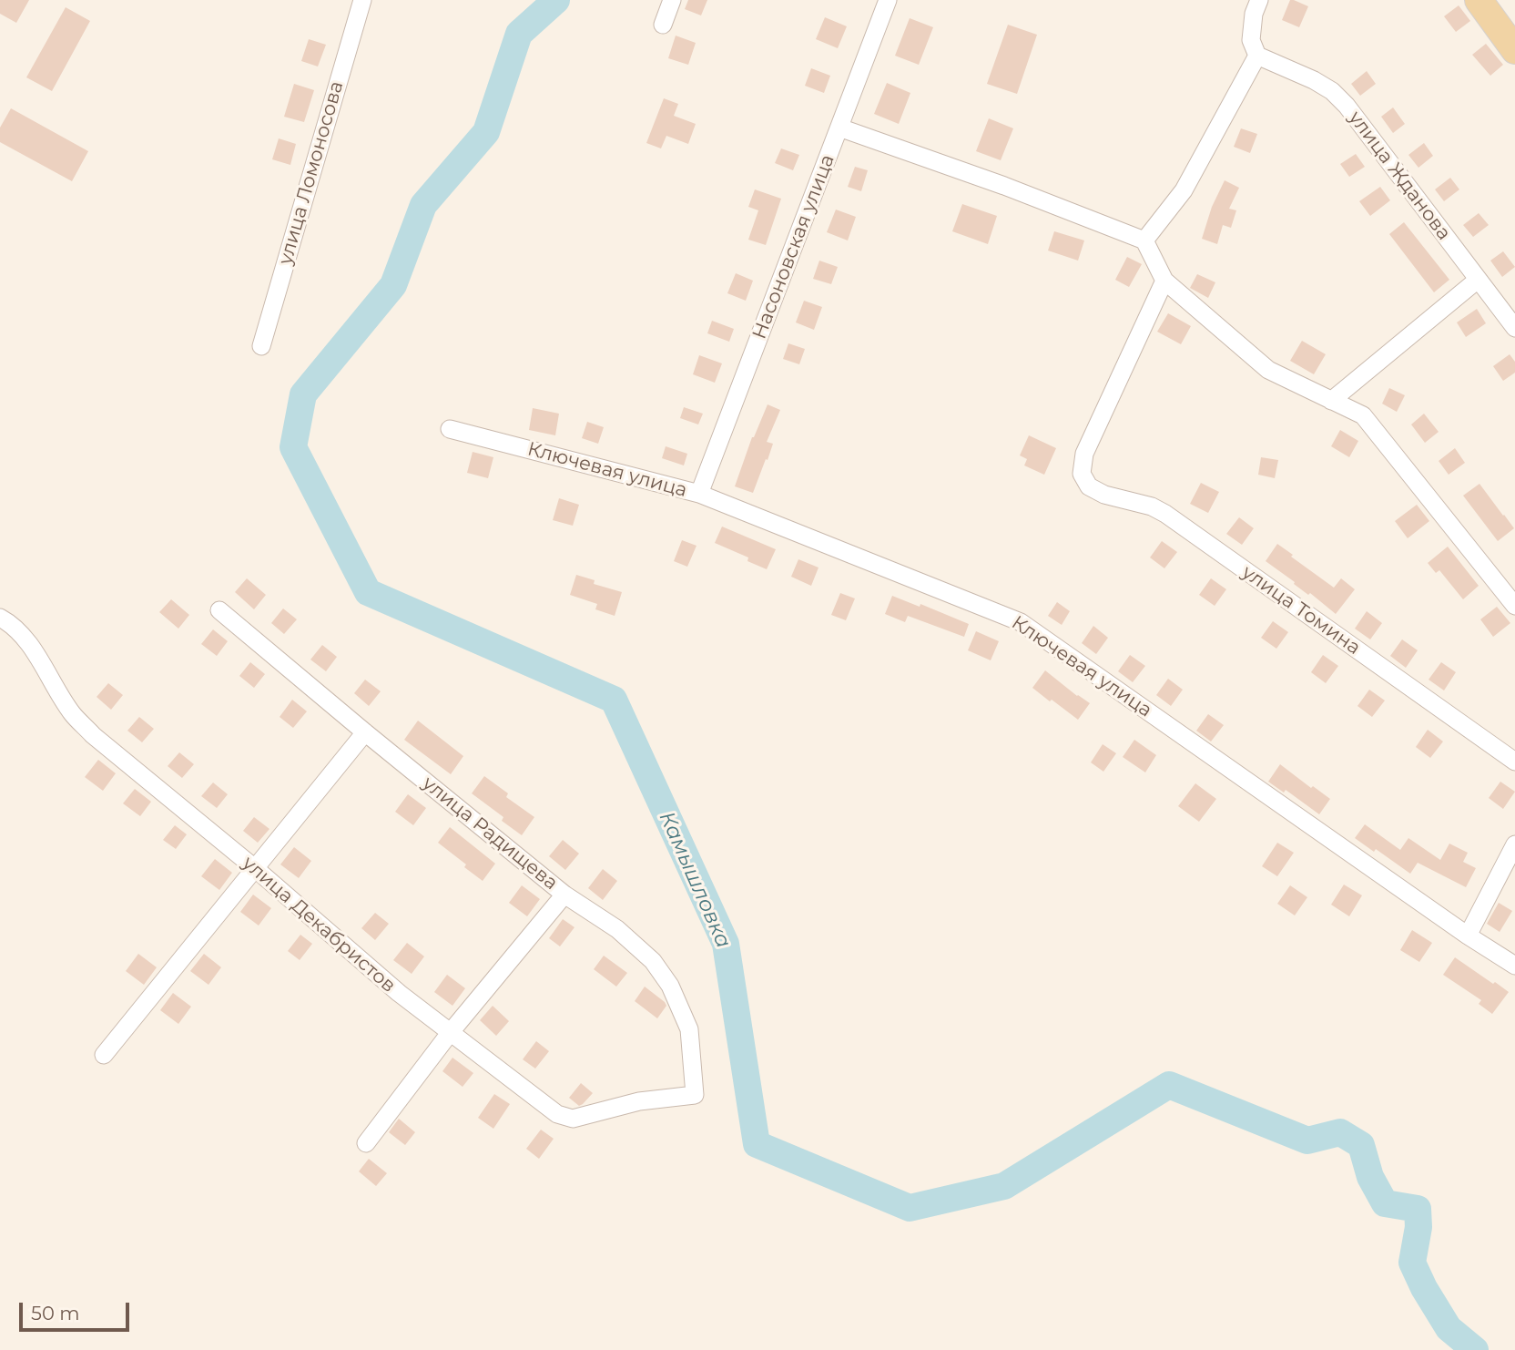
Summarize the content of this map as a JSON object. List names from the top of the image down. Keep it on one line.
{"streets":{"street":["улица Ломоносова","улица Жданова","Насоновская улица","Ключевая улица","улица Томина","улица Радищева","улица Декабристов"]},"crossings":[["Насоновская улица","Ключевая улица"],["улица Радищева","улица Декабристов"]],"water":["Камышловка"],"scale_bar":"50 m"}
